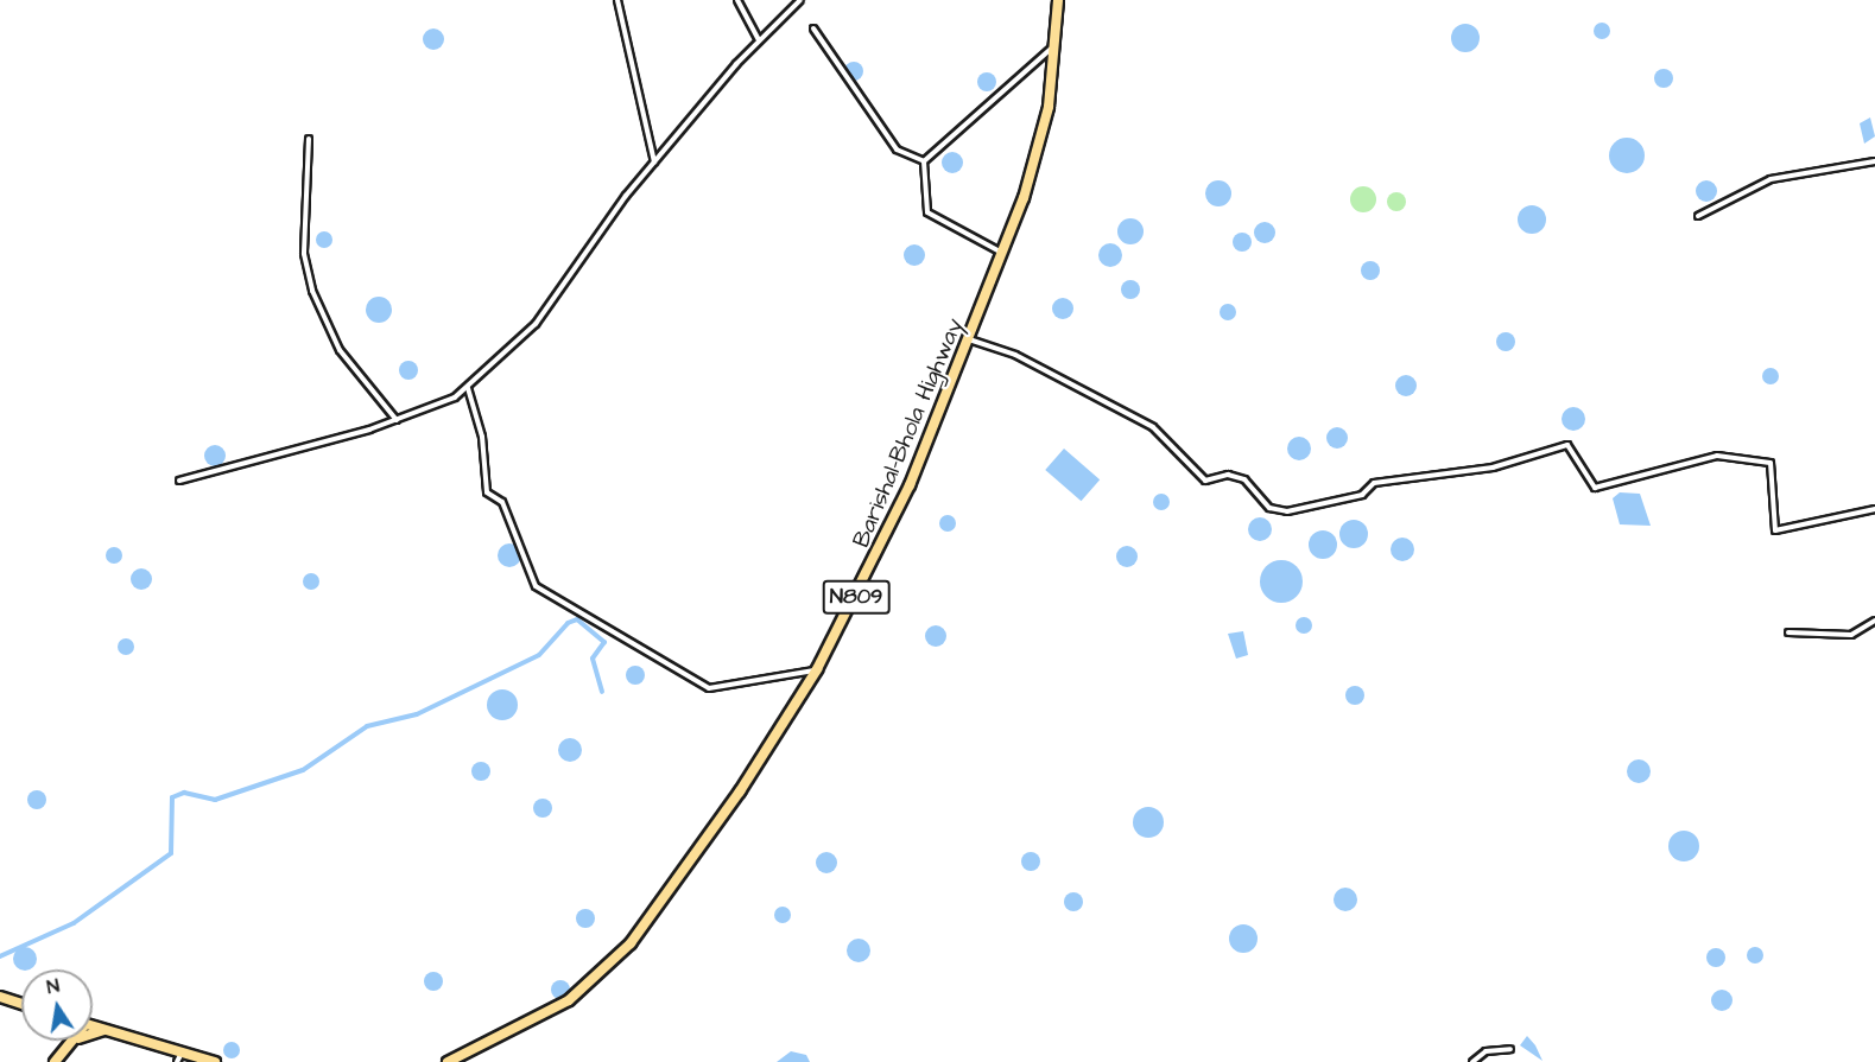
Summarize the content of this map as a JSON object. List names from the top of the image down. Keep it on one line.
{"streets":{"highway":["Barishal-Bhola Highway","N809"]},"north":"top"}
